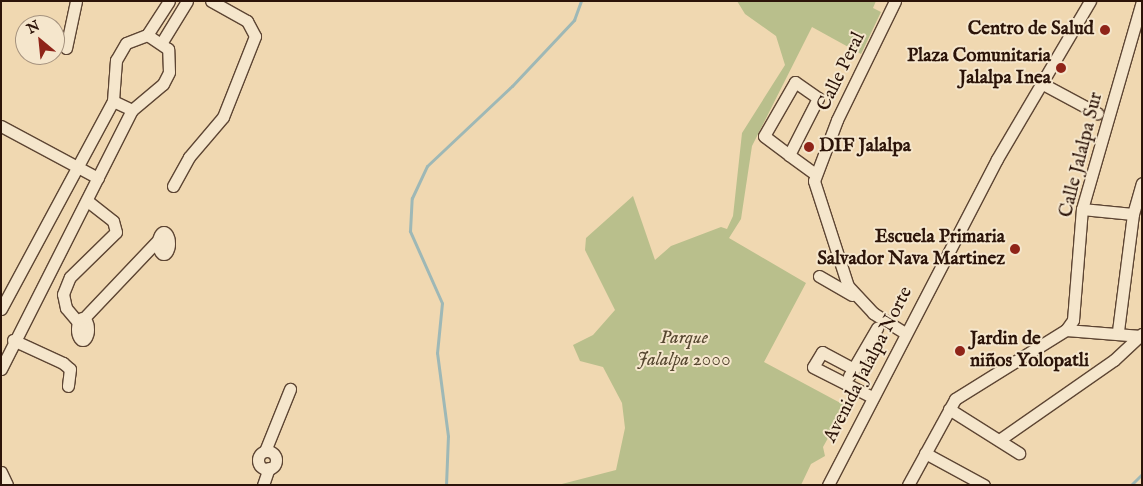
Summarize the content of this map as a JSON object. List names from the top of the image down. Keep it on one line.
{"streets":{"street":["Calle Peral","Calle Jalalpa Sur","Avenida Jalalpa Norte"]},"parks":["Parque Jalalpa 2000"],"places":["Centro de Salud","Plaza Comunitaria Jalalpa Inea","DIF Jalalpa","Escuela Primaria Salvador Nava Martinez","Jardin de niños Yolopatli"],"north":"top left"}
